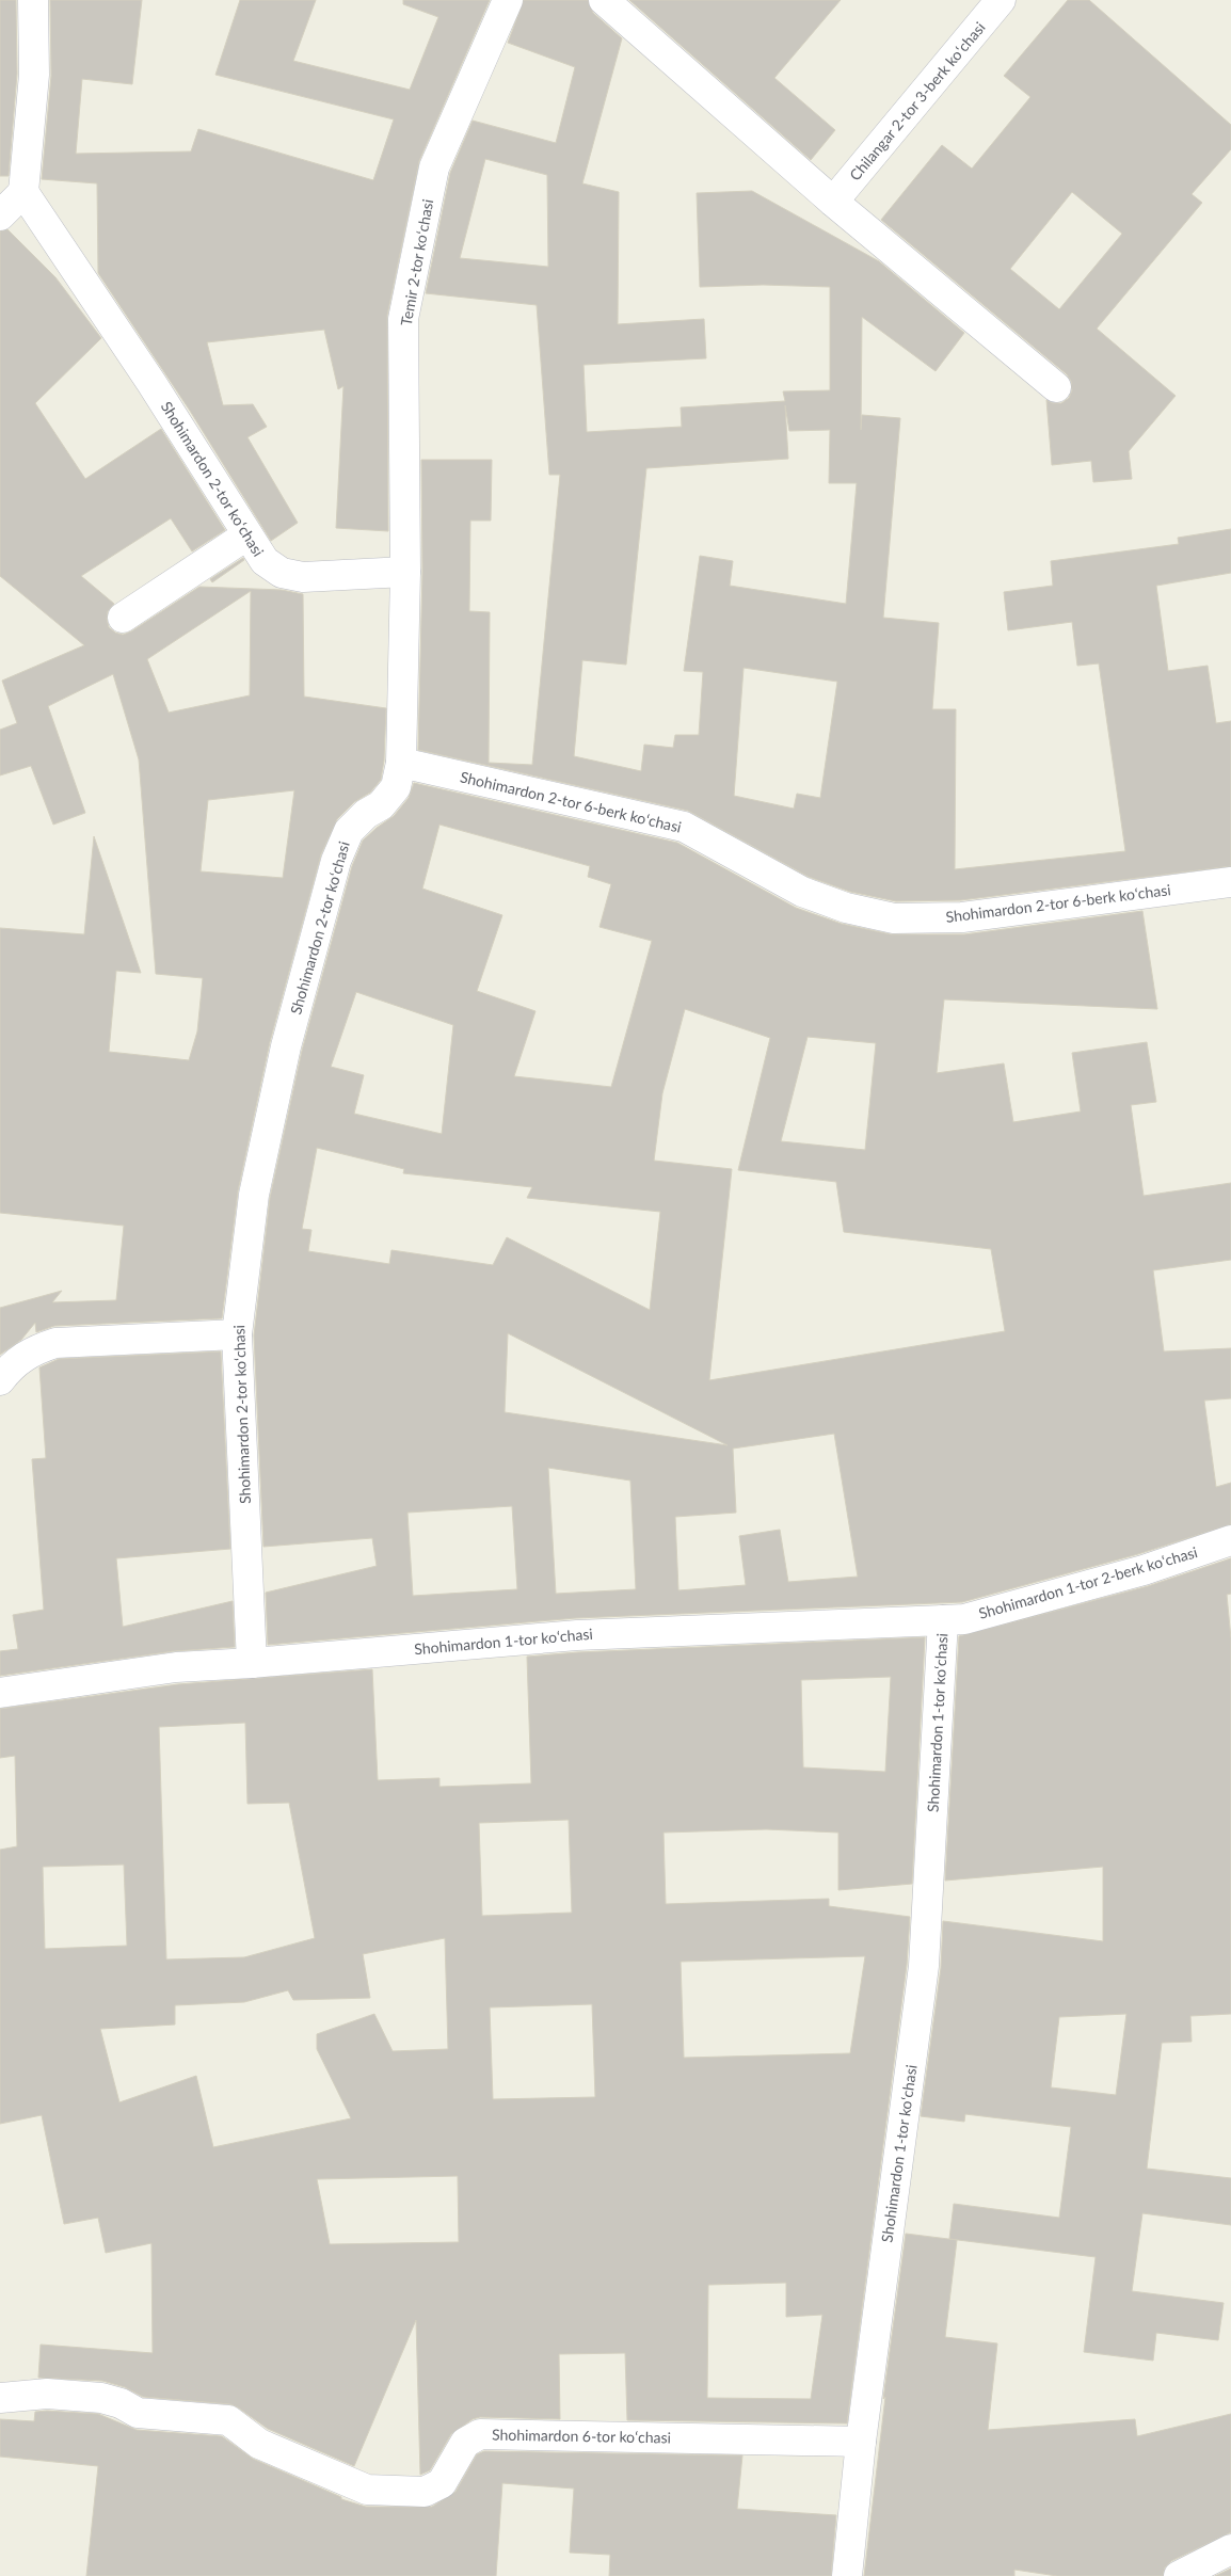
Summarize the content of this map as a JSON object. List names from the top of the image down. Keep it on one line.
{"streets":{"street":["Chilangar 2-tor 3-berk koʻchasi","Temir 2-tor koʻchasi","Shohimardon 2-tor koʻchasi","Shohimardon 2-tor 6-berk koʻchasi","Shohimardon 1-tor 2-berk koʻchasi","Shohimardon 1-tor koʻchasi","Shohimardon 6-tor koʻchasi"]},"crossings":[["Temir 2-tor koʻchasi","Shohimardon 2-tor koʻchasi"],["Shohimardon 2-tor koʻchasi","Shohimardon 2-tor 6-berk koʻchasi"],["Shohimardon 2-tor koʻchasi","Shohimardon 1-tor koʻchasi"],["Shohimardon 1-tor 2-berk koʻchasi","Shohimardon 1-tor koʻchasi"],["Shohimardon 1-tor koʻchasi","Shohimardon 6-tor koʻchasi"]]}
